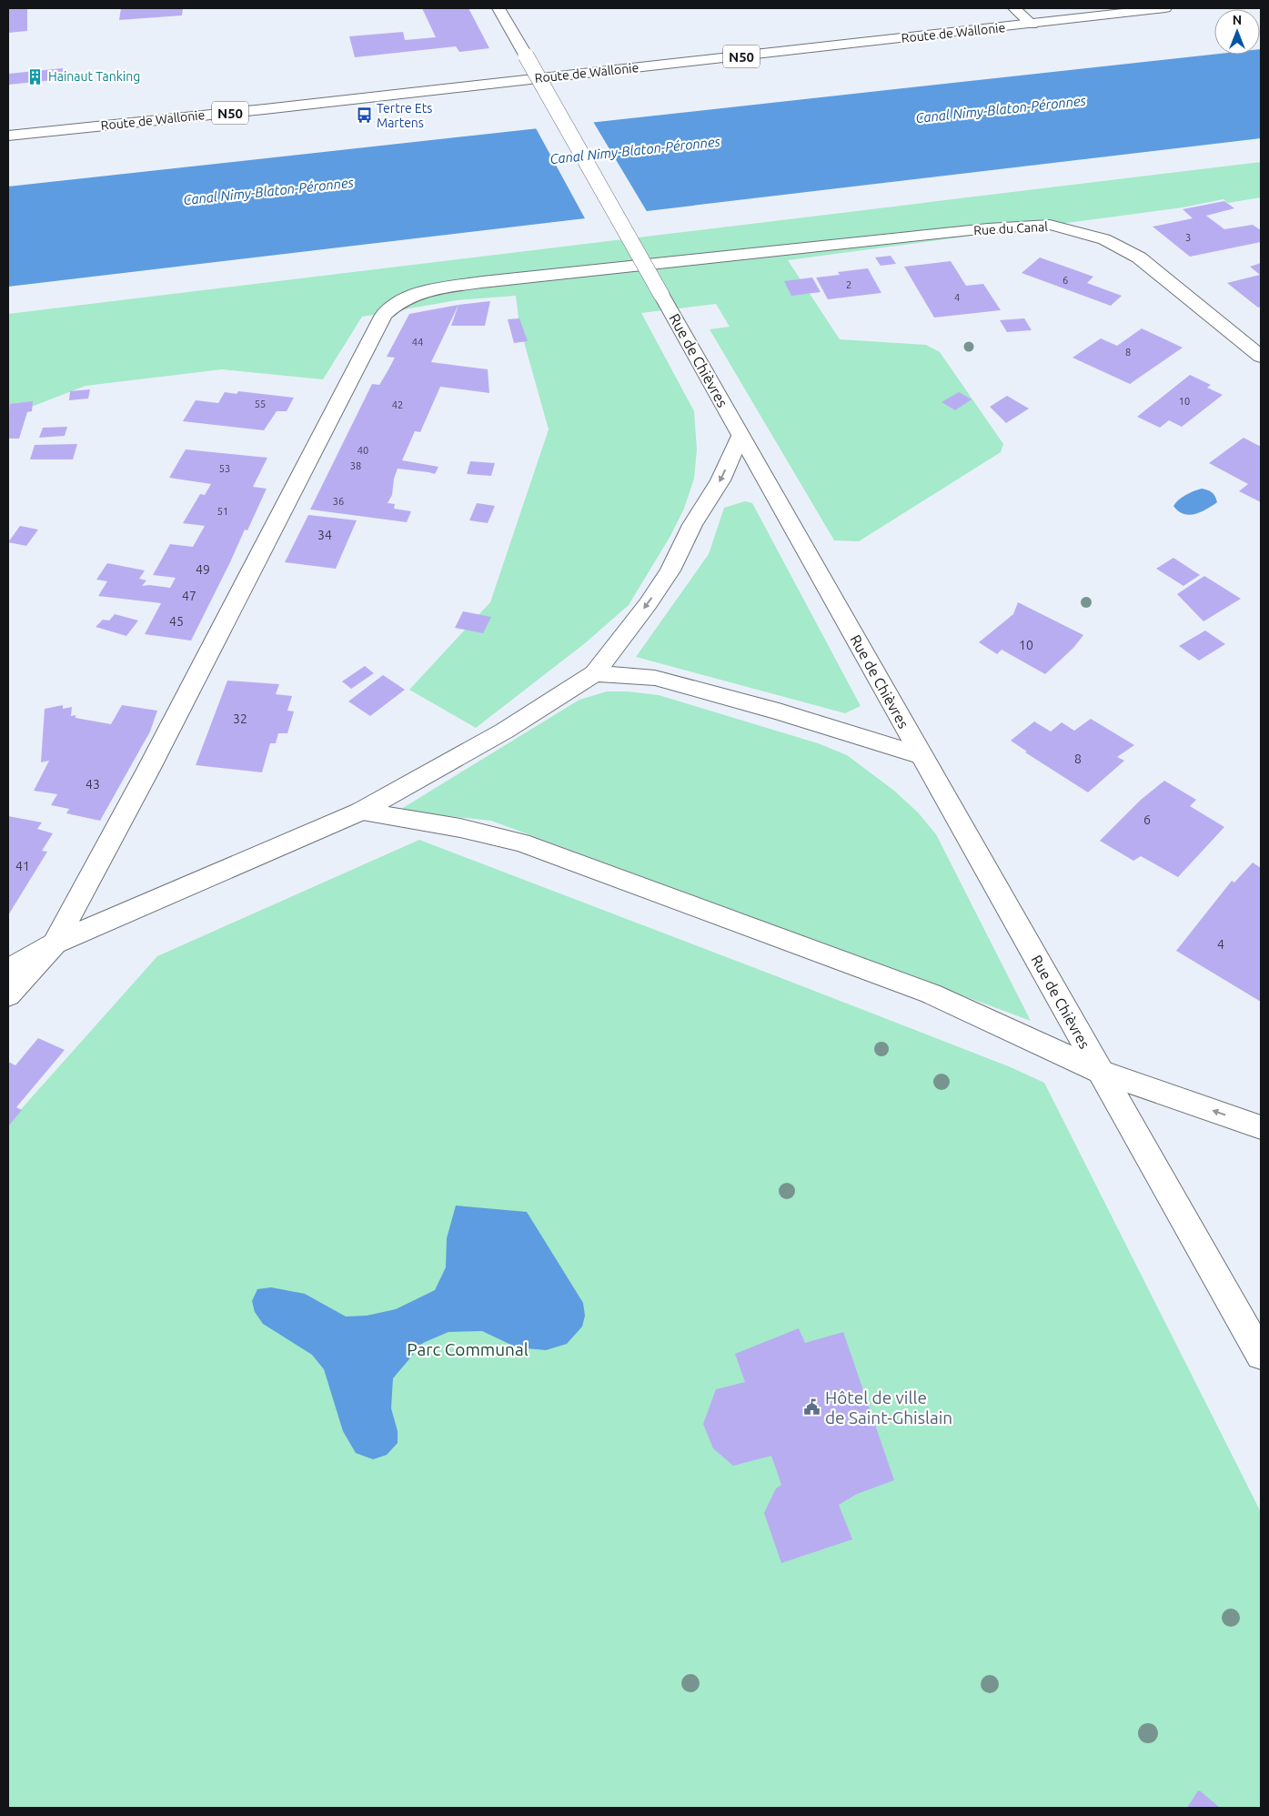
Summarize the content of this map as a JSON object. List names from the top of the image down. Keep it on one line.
{"streets":{"main road":["Route de Wallonie","N50","Rue du Canal","Rue de Chièvres"]},"water":["Canal Nimy-Blaton-Péronnes"],"parks":["Parc Communal"],"places":{"building":["Hainaut Tanking"],"bus stop":["Tertre Ets Martens"],"public building":["Hôtel de ville de Saint-Ghislain"]},"house_numbers":["3","6","2","4","44","8","10","55","42","40","38","53","36","51","34","49","47","45","10","32","8","43","6","41","4"],"north":"top"}
